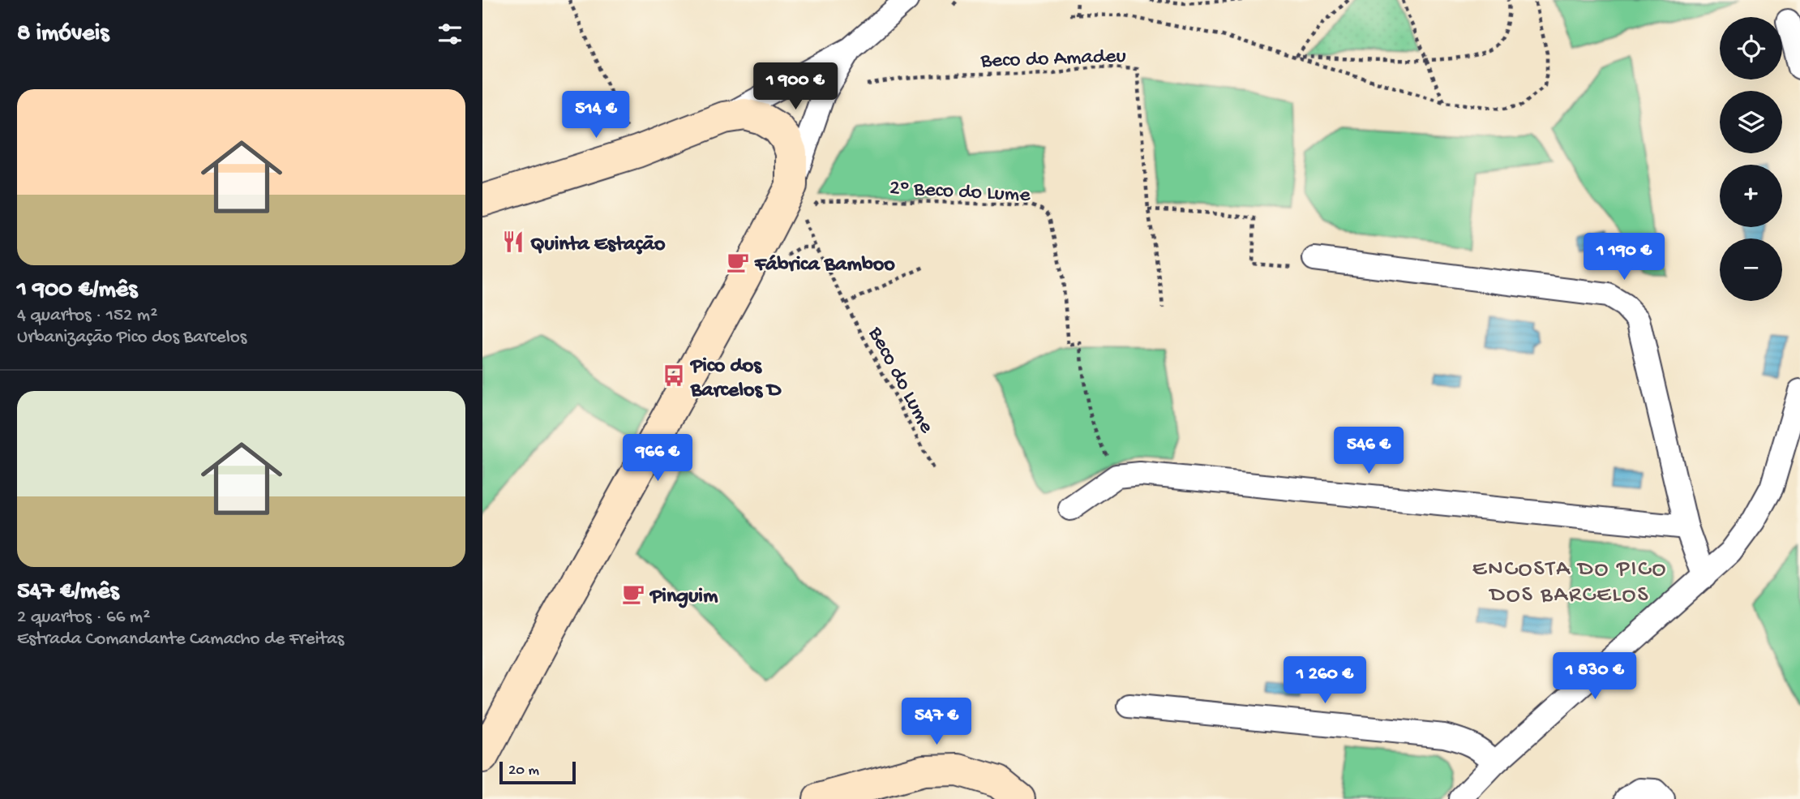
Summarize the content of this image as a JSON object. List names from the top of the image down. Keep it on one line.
{"streets":{"path":["Beco do Amadeu","2º Beco do Lume","Beco do Lume"]},"districts":["ENCOSTA DO PICO DOS BARCELOS"],"places":{"restaurant":["Quinta Estação"],"cafe":["Fábrica Bamboo","Pinguim"],"bus stop":["Pico dos Barcelos D"]},"scale_bar":"20 m","page":{"heading":"8 imóveis","map_buttons":["+","−"],"price":["1 900 €","514 €","1 190 €","546 €","966 €","1 830 €","1 260 €","547 €"],"list":[{"name":"1 900 €/mês","note":"4 quartos · 152 m² · Urbanização Pico dos Barcelos"},{"name":"547 €/mês","note":"2 quartos · 66 m² · Estrada Comandante Camacho de Freitas"}],"scale":"20 m"}}
